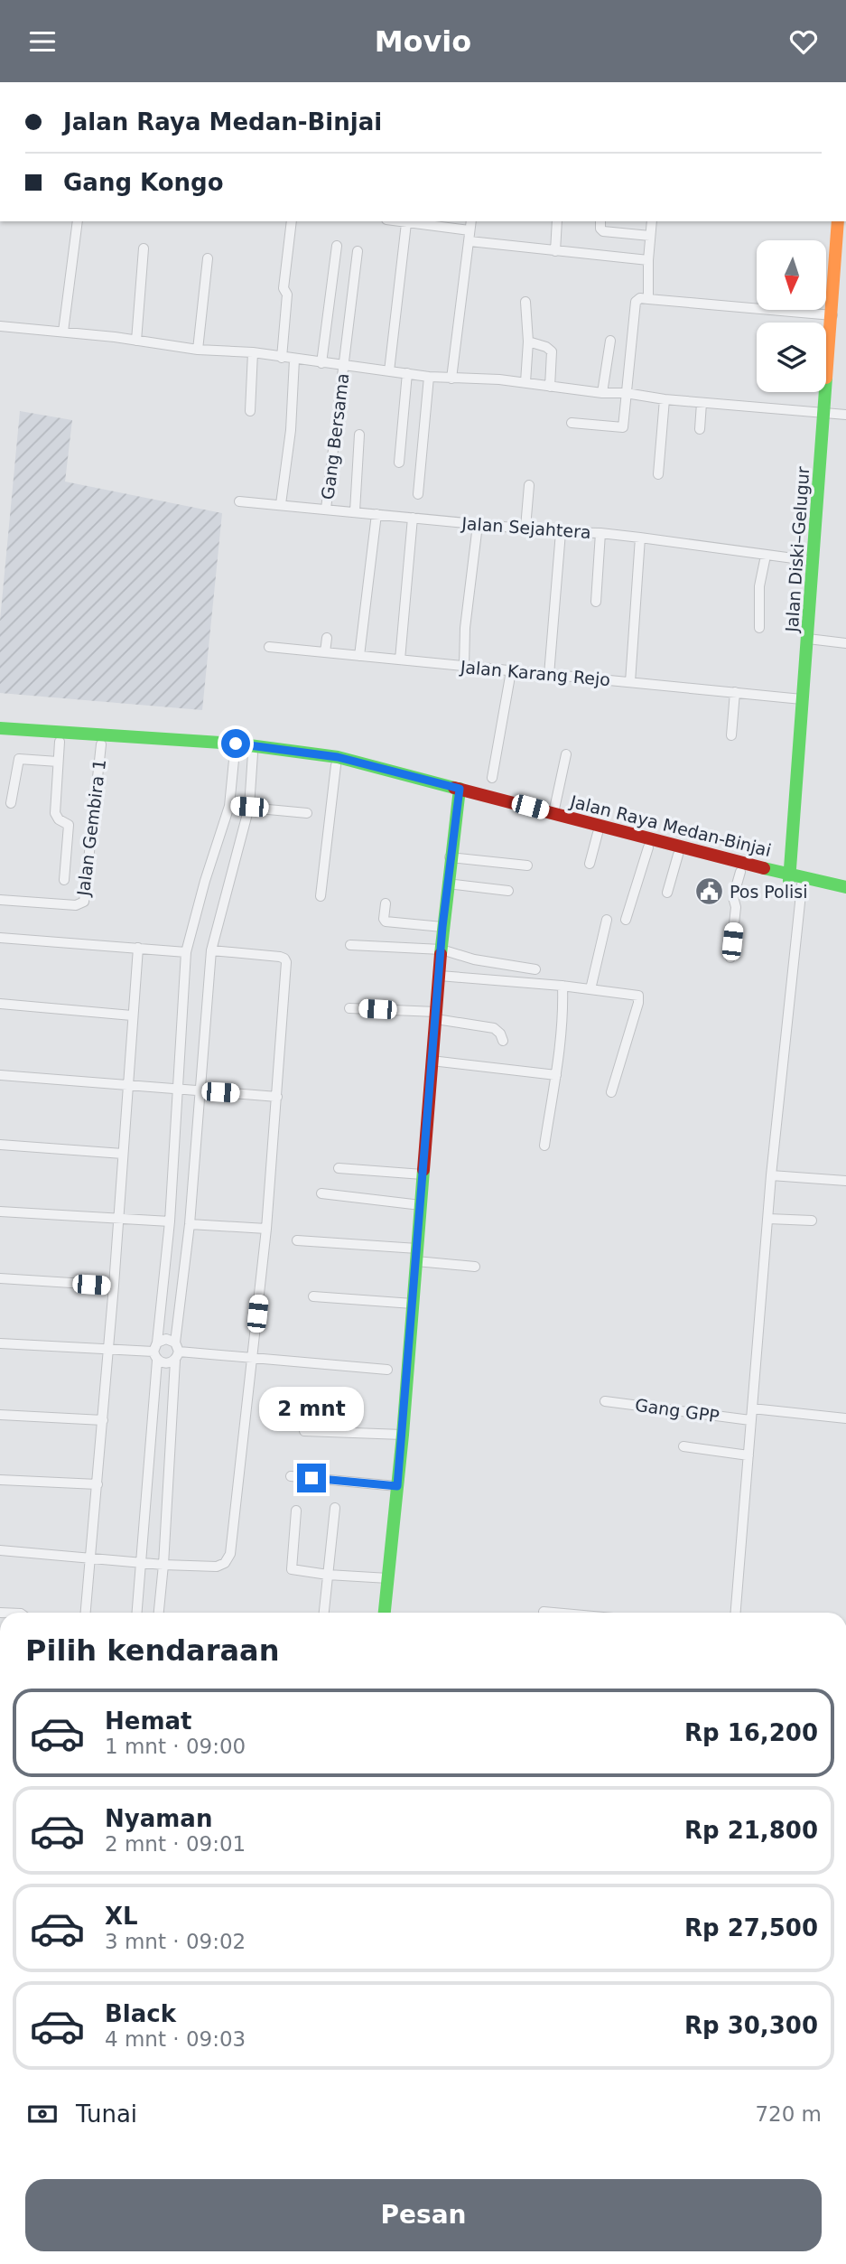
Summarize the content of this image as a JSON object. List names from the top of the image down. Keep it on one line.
{"streets":{"main road":["Jalan Diski–Gelugur","Jalan Raya Medan-Binjai"],"street":["Gang Bersama","Jalan Sejahtera","Jalan Karang Rejo","Jalan Gembira 1","Gang GPP"]},"crossings":[["Gang Bersama","Jalan Sejahtera"],["Jalan Sejahtera","Jalan Diski–Gelugur"],["Jalan Diski–Gelugur","Jalan Karang Rejo"],["Jalan Diski–Gelugur","Jalan Raya Medan-Binjai"],["Jalan Raya Medan-Binjai","Jalan Gembira 1"]],"places":{"public building":["Pos Polisi"]},"north":"bottom","page":{"header":"Movio","banner":["Jalan Raya Medan-Binjai","Gang Kongo"],"bubble":"2 mnt","heading":"Pilih kendaraan","list":[{"name":"Hemat","note":"1 mnt · 09:00","value":"Rp 16,200"},{"name":"Nyaman","note":"2 mnt · 09:01","value":"Rp 21,800"},{"name":"XL","note":"3 mnt · 09:02","value":"Rp 27,500"},{"name":"Black","note":"4 mnt · 09:03","value":"Rp 30,300"}],"pay":["Tunai","720 m"],"buttons":"Pesan"}}
